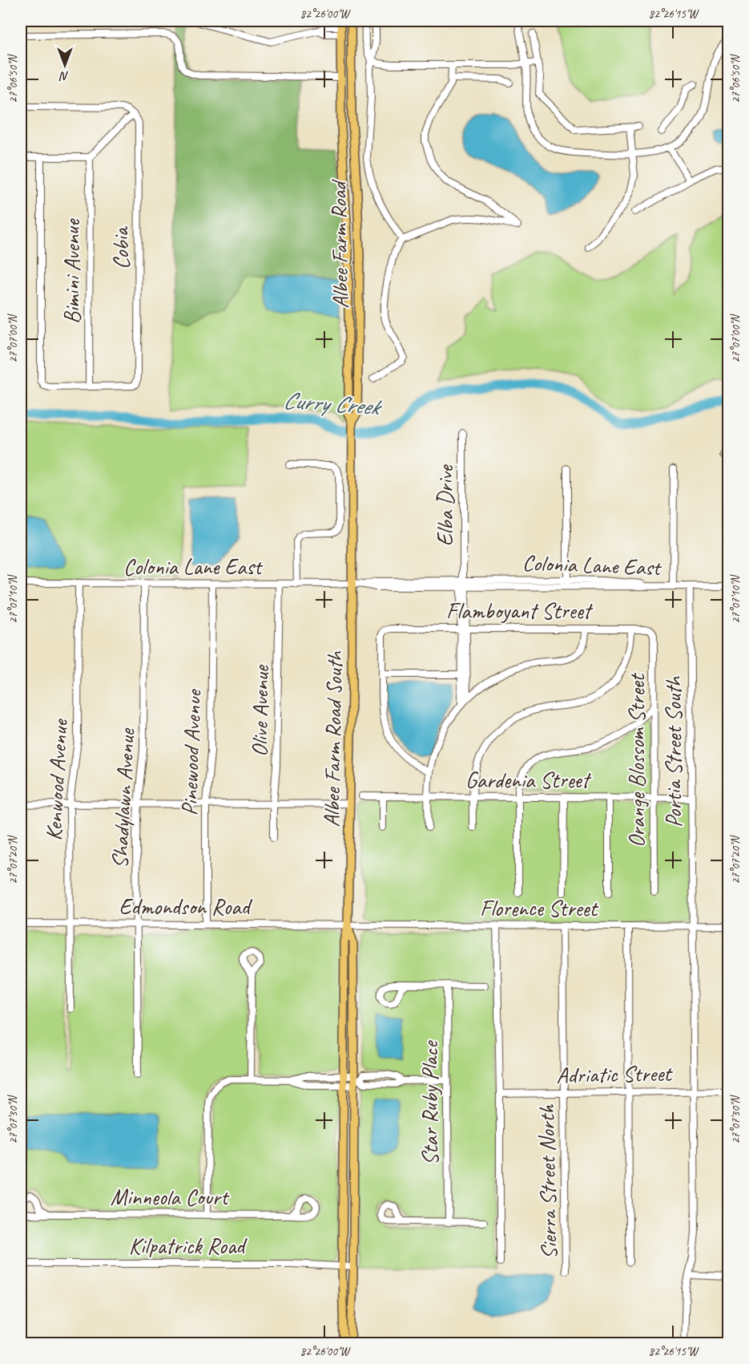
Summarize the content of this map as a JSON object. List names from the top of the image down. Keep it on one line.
{"streets":{"main road":["Albee Farm Road","Albee Farm Road South"],"street":["Cobia","Bimini Avenue","Elba Drive","Colonia Lane East","Flamboyant Street","Olive Avenue","Portia Street South","Pinewood Avenue","Orange Blossom Street","Gardenia Street","Kenwood Avenue","Shadylawn Avenue","Edmondson Road","Florence Street","Adriatic Street","Star Ruby Place","Sierra Street North","Minneola Court","Kilpatrick Road"]},"crossings":[["Albee Farm Road","Colonia Lane East"],["Albee Farm Road","Albee Farm Road South"],["Cobia","Bimini Avenue"],["Elba Drive","Colonia Lane East"],["Elba Drive","Flamboyant Street"],["Colonia Lane East","Olive Avenue"],["Colonia Lane East","Albee Farm Road South"],["Colonia Lane East","Portia Street South"],["Colonia Lane East","Pinewood Avenue"],["Colonia Lane East","Kenwood Avenue"],["Colonia Lane East","Shadylawn Avenue"],["Flamboyant Street","Orange Blossom Street"],["Albee Farm Road South","Edmondson Road"],["Albee Farm Road South","Florence Street"],["Albee Farm Road South","Kilpatrick Road"],["Portia Street South","Gardenia Street"],["Portia Street South","Florence Street"],["Portia Street South","Adriatic Street"],["Pinewood Avenue","Edmondson Road"],["Orange Blossom Street","Gardenia Street"],["Kenwood Avenue","Edmondson Road"],["Shadylawn Avenue","Edmondson Road"],["Edmondson Road","Florence Street"],["Florence Street","Sierra Street North"],["Adriatic Street","Sierra Street North"]],"water":["Curry Creek"],"north":"bottom","coordinates":["82°26'00\"W","82°26'15\"W","27°06'50\"N","27°07'00\"N","27°07'10\"N","27°07'20\"N","27°07'30\"N"]}
